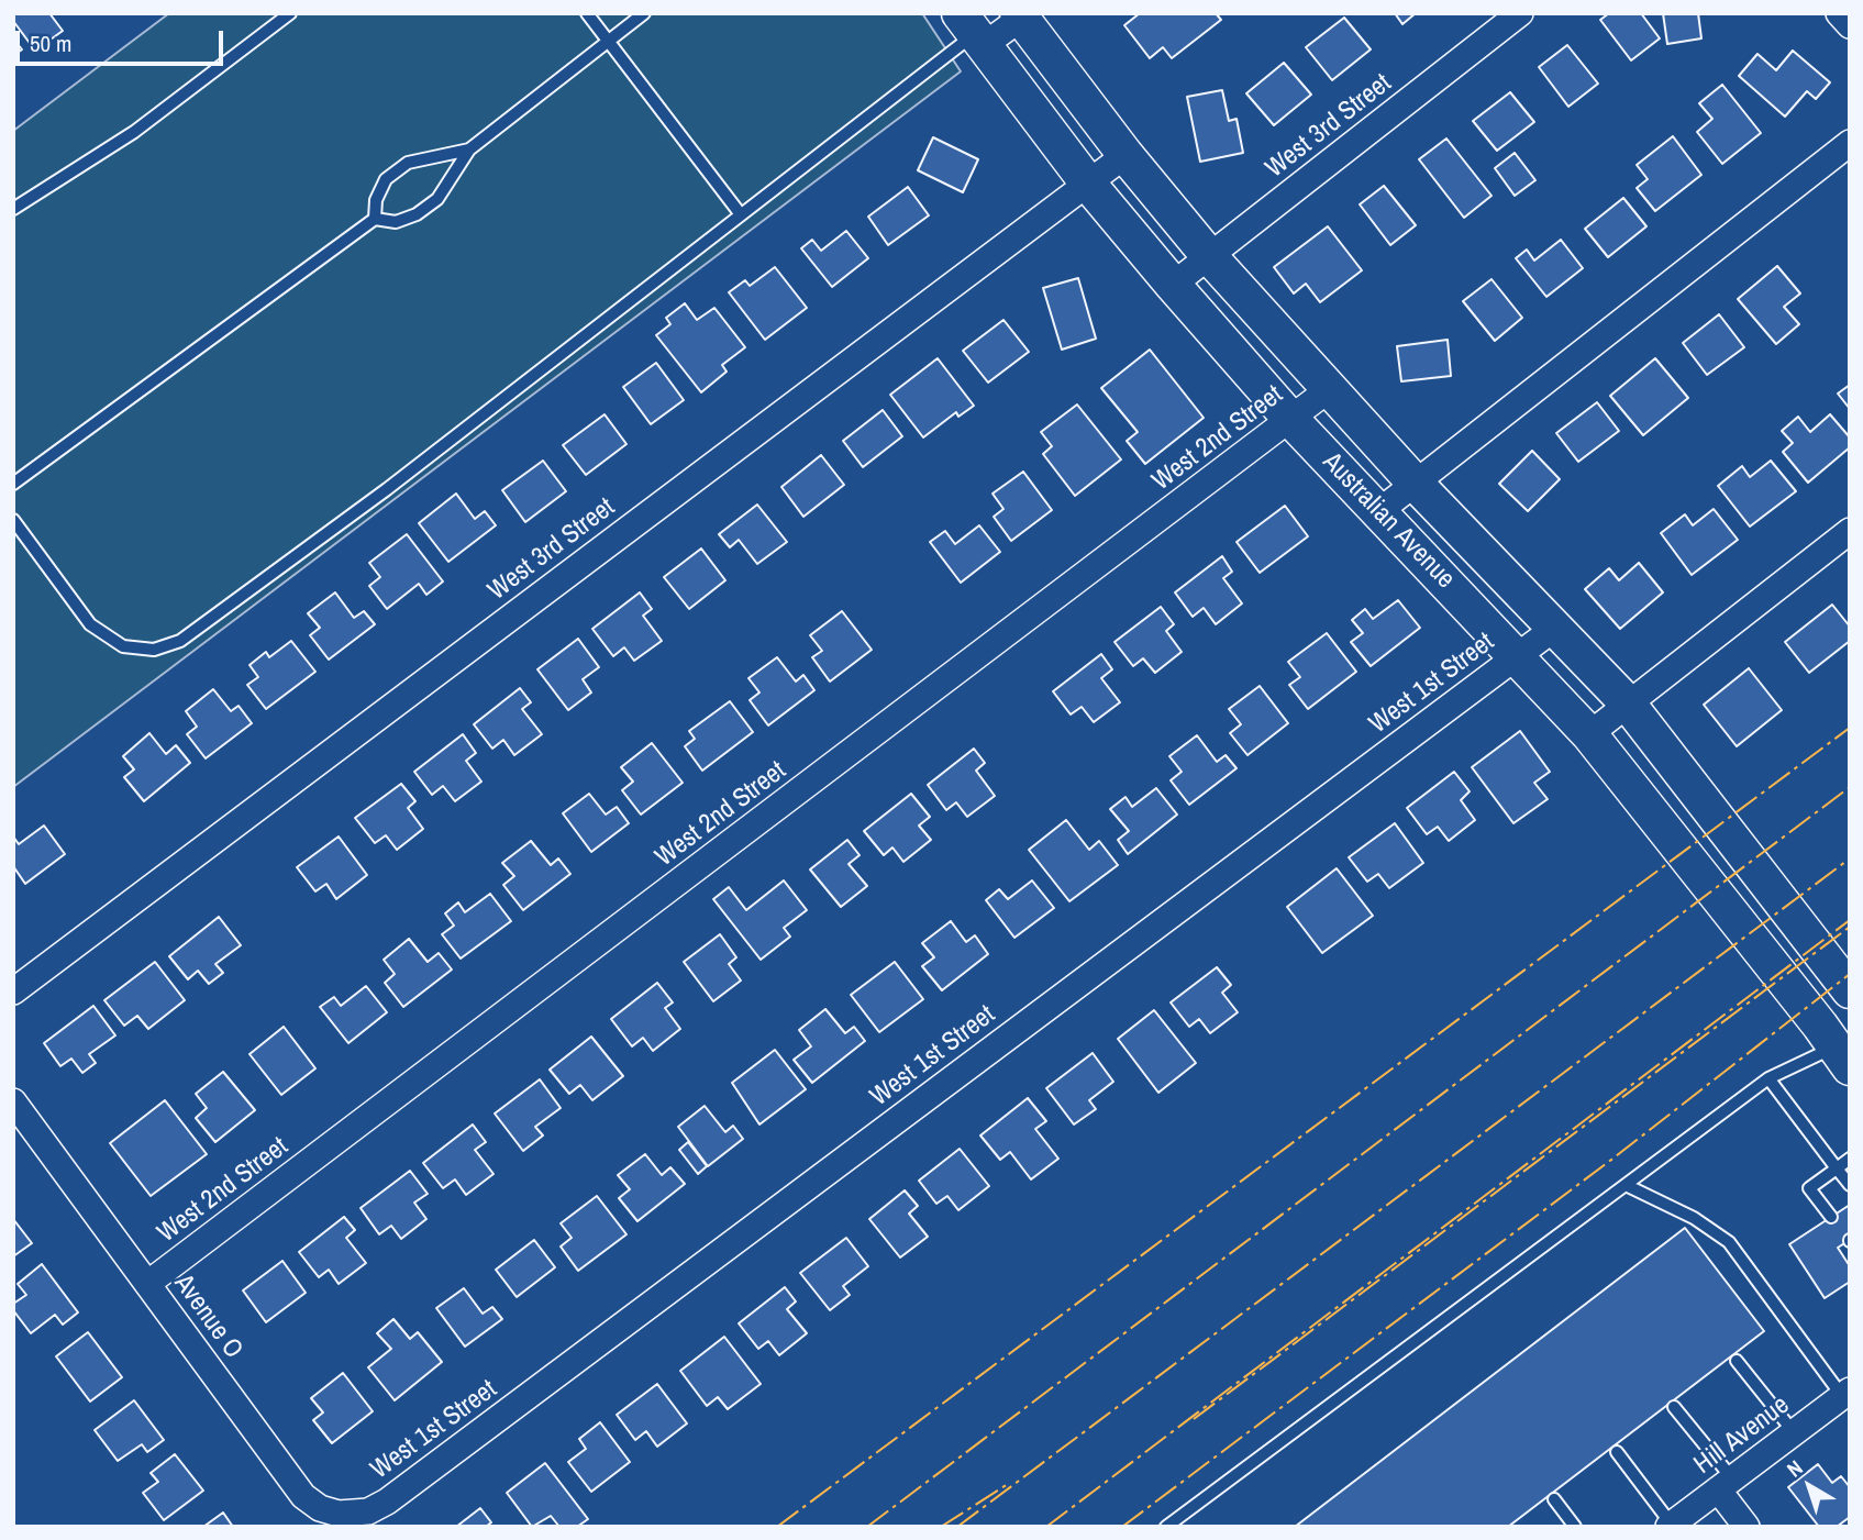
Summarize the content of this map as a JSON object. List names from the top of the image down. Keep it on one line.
{"streets":{"main road":["Australian Avenue"],"street":["West 3rd Street","West 2nd Street","West 1st Street","Avenue O","Hill Avenue"]},"crossings":[["West 3rd Street","Australian Avenue"],["West 2nd Street","Australian Avenue"],["West 2nd Street","Avenue O"],["Australian Avenue","West 1st Street"],["West 1st Street","Avenue O"]],"scale_bar":"50 m","north":"top left"}
